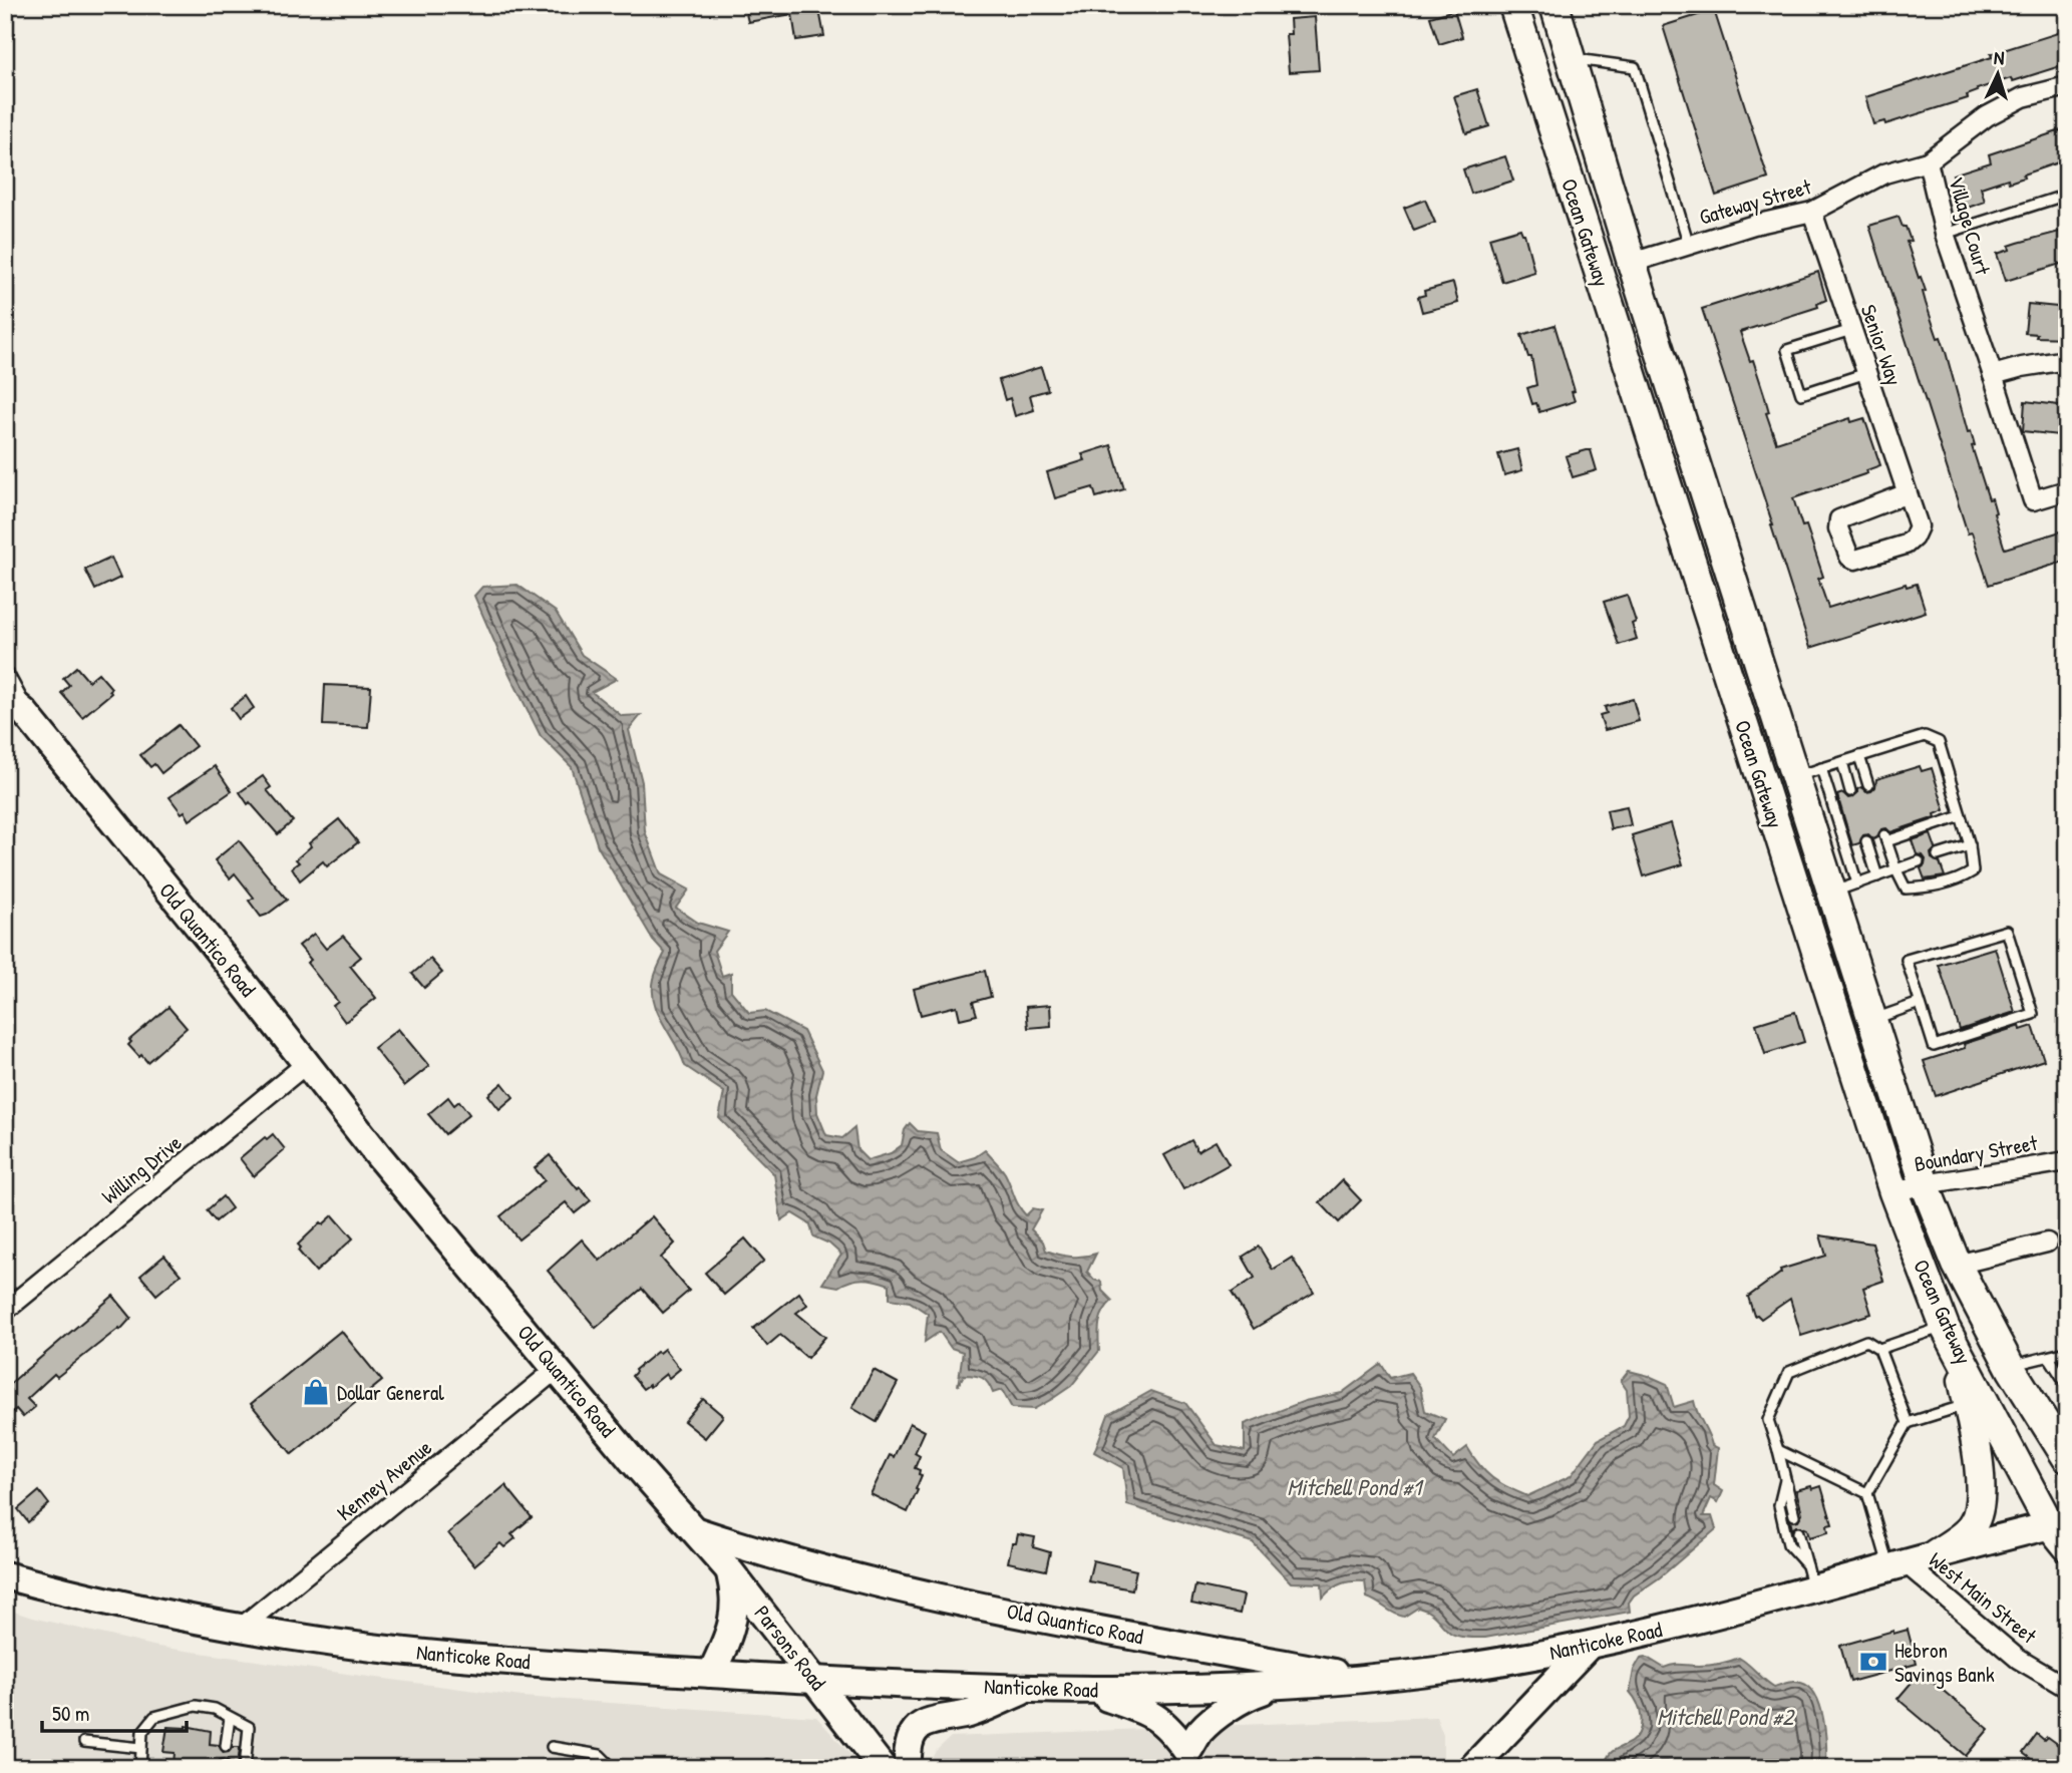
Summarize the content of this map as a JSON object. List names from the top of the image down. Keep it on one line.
{"streets":{"main road":["Ocean Gateway","Old Quantico Road","Nanticoke Road","Parsons Road"],"street":["Gateway Street","Village Court","Senior Way","Boundary Street","Willing Drive","Kenney Avenue","West Main Street"]},"crossings":[["Gateway Street","Village Court"],["Gateway Street","Ocean Gateway"],["Gateway Street","Senior Way"],["Ocean Gateway","Boundary Street"],["Ocean Gateway","Nanticoke Road"],["Old Quantico Road","Willing Drive"],["Old Quantico Road","Kenney Avenue"],["Old Quantico Road","Nanticoke Road"],["Old Quantico Road","Parsons Road"],["Kenney Avenue","Nanticoke Road"],["West Main Street","Nanticoke Road"],["Nanticoke Road","Parsons Road"]],"water":["Mitchell Pond #1","Mitchell Pond #2"],"places":{"shop":["Dollar General"],"bank":["Hebron Savings Bank"]},"scale_bar":"50 m","north":"top"}
